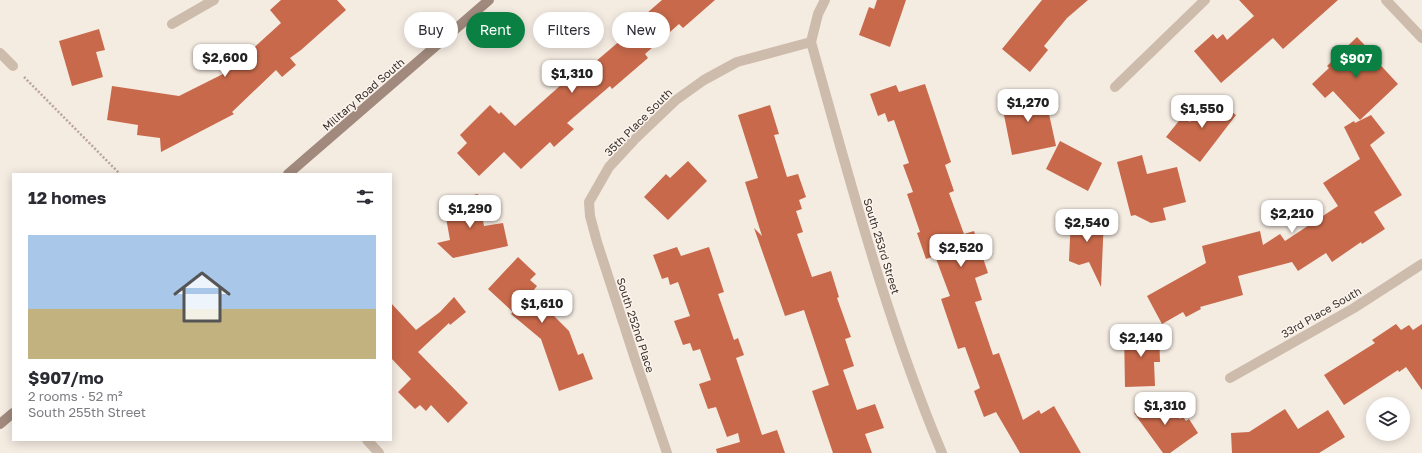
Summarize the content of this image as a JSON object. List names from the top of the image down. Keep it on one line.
{"streets":{"main road":["Military Road South"],"street":["35th Place South","South 253rd Street","33rd Place South","South 252nd Place"]},"crossings":[["35th Place South","South 253rd Street"],["35th Place South","South 252nd Place"]],"page":{"chip":["Buy","Rent","Filters","New"],"price":["$2,600","$907","$1,310","$1,270","$1,550","$1,290","$2,210","$2,540","$2,520","$1,610","$2,140","$1,310"],"heading":"12 homes","list":[{"name":"$907/mo","note":"2 rooms · 52 m² · South 255th Street"}]}}
